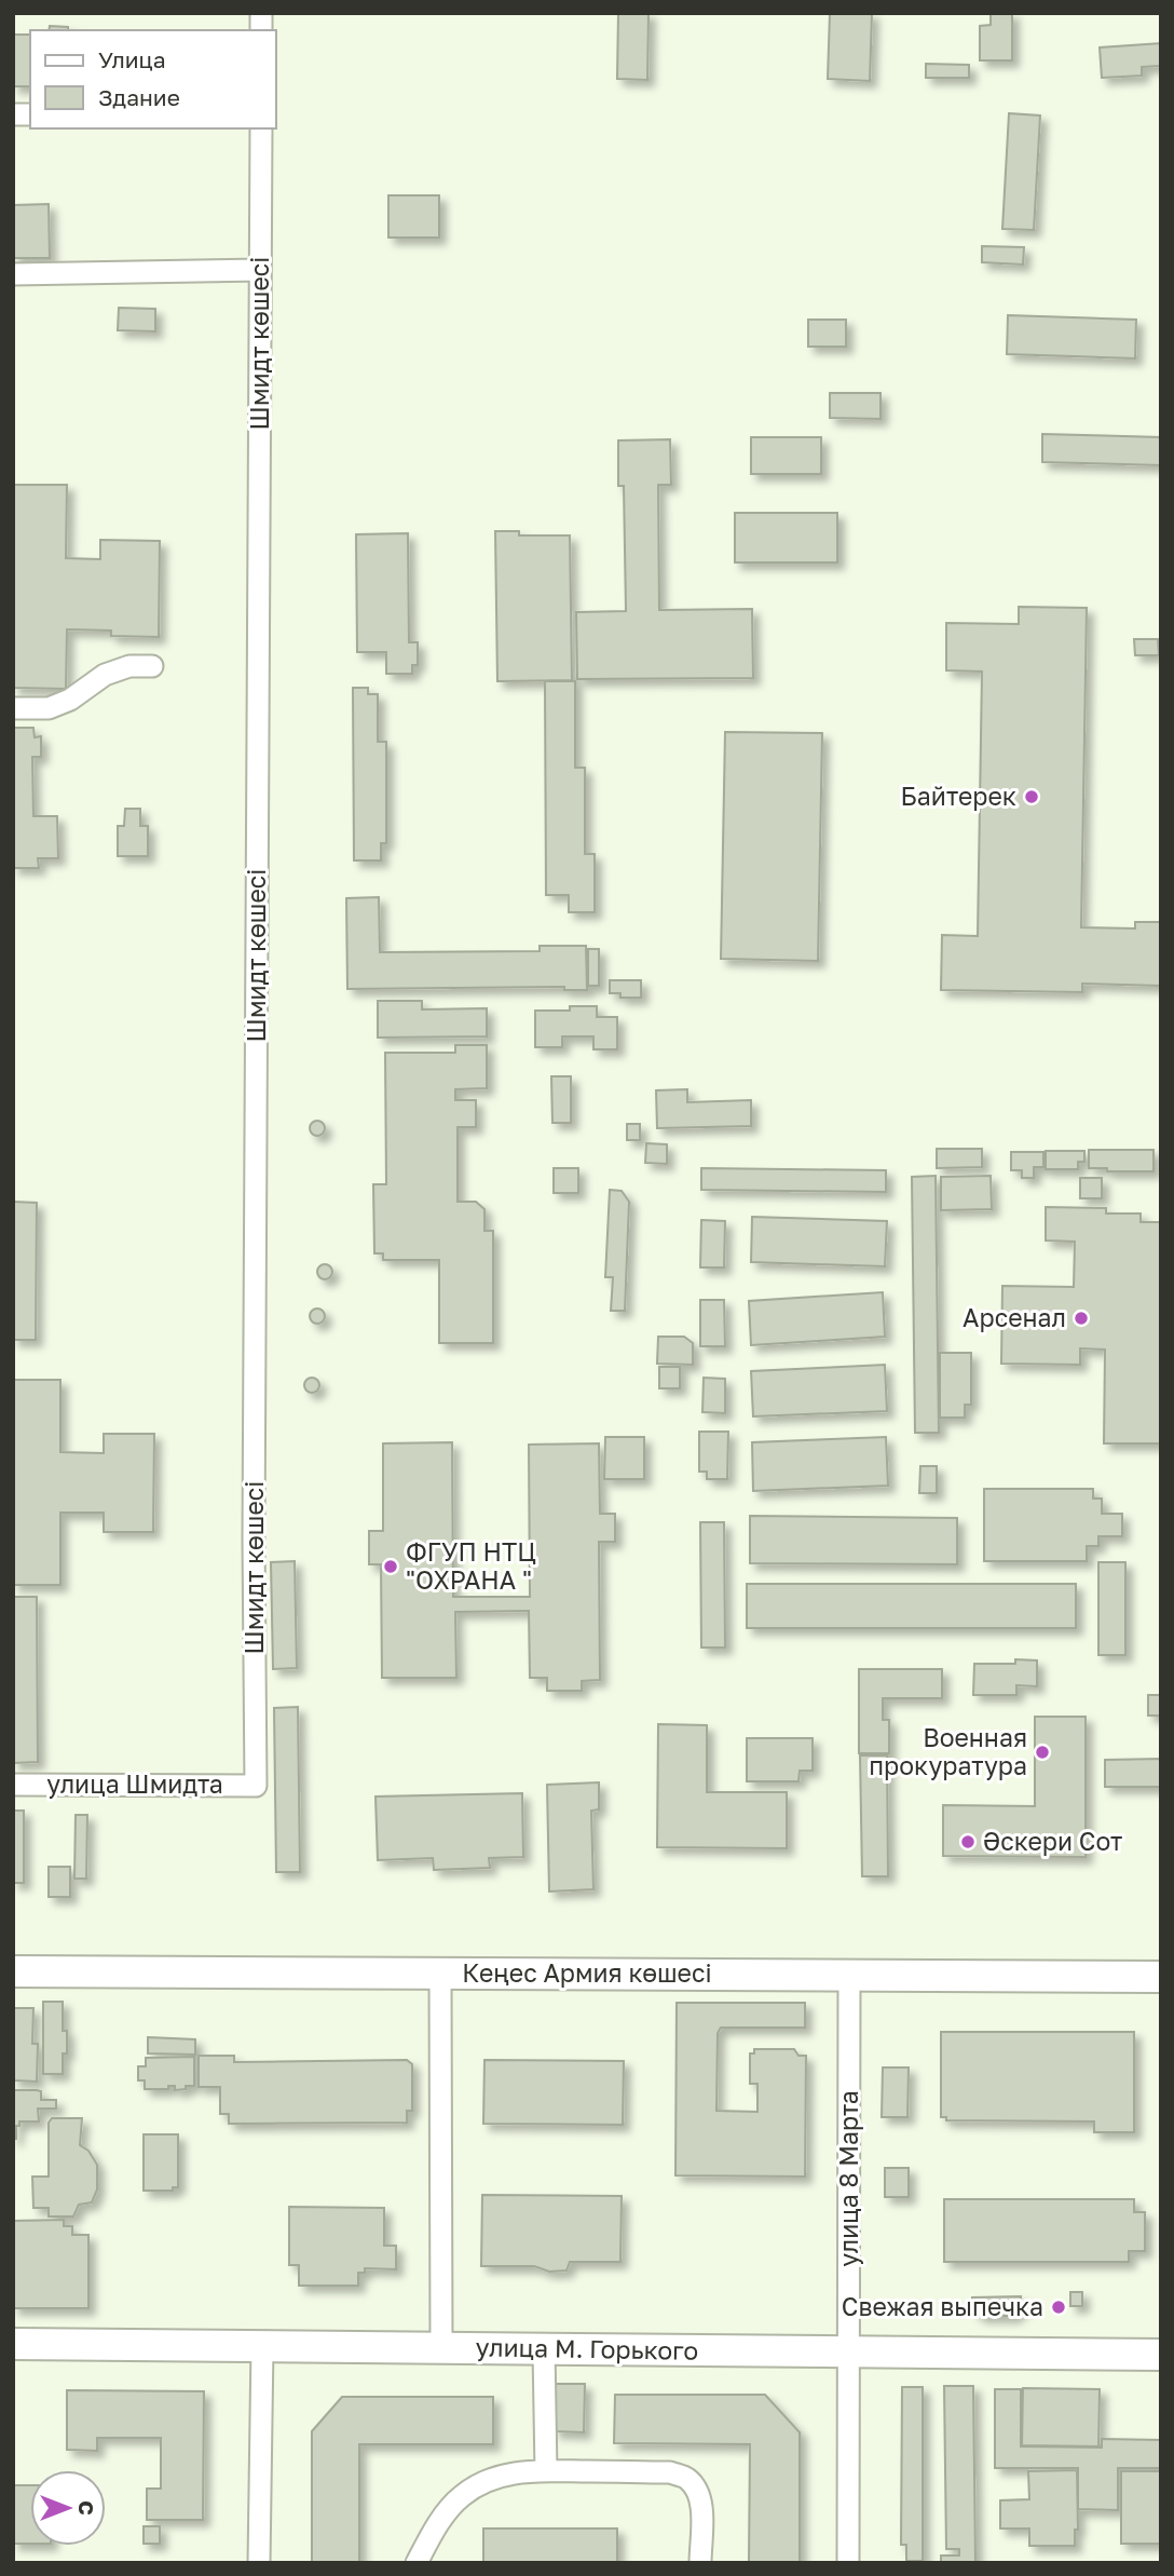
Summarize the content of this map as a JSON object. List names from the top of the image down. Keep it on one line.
{"streets":{"main road":["Кеңес Армия көшесі","улица М. Горького"],"street":["Шмидт көшесі","улица Шмидта","улица 8 Марта"]},"crossings":[["Шмидт көшесі","улица Шмидта"],["Кеңес Армия көшесі","улица 8 Марта"],["улица 8 Марта","улица М. Горького"]],"places":["Байтерек","Арсенал","ФГУП НТЦ \"ОХРАНА \"","Военная прокуратура","Әскери Сот","Свежая выпечка"],"legend":["Улица","Здание"],"north":"right"}
